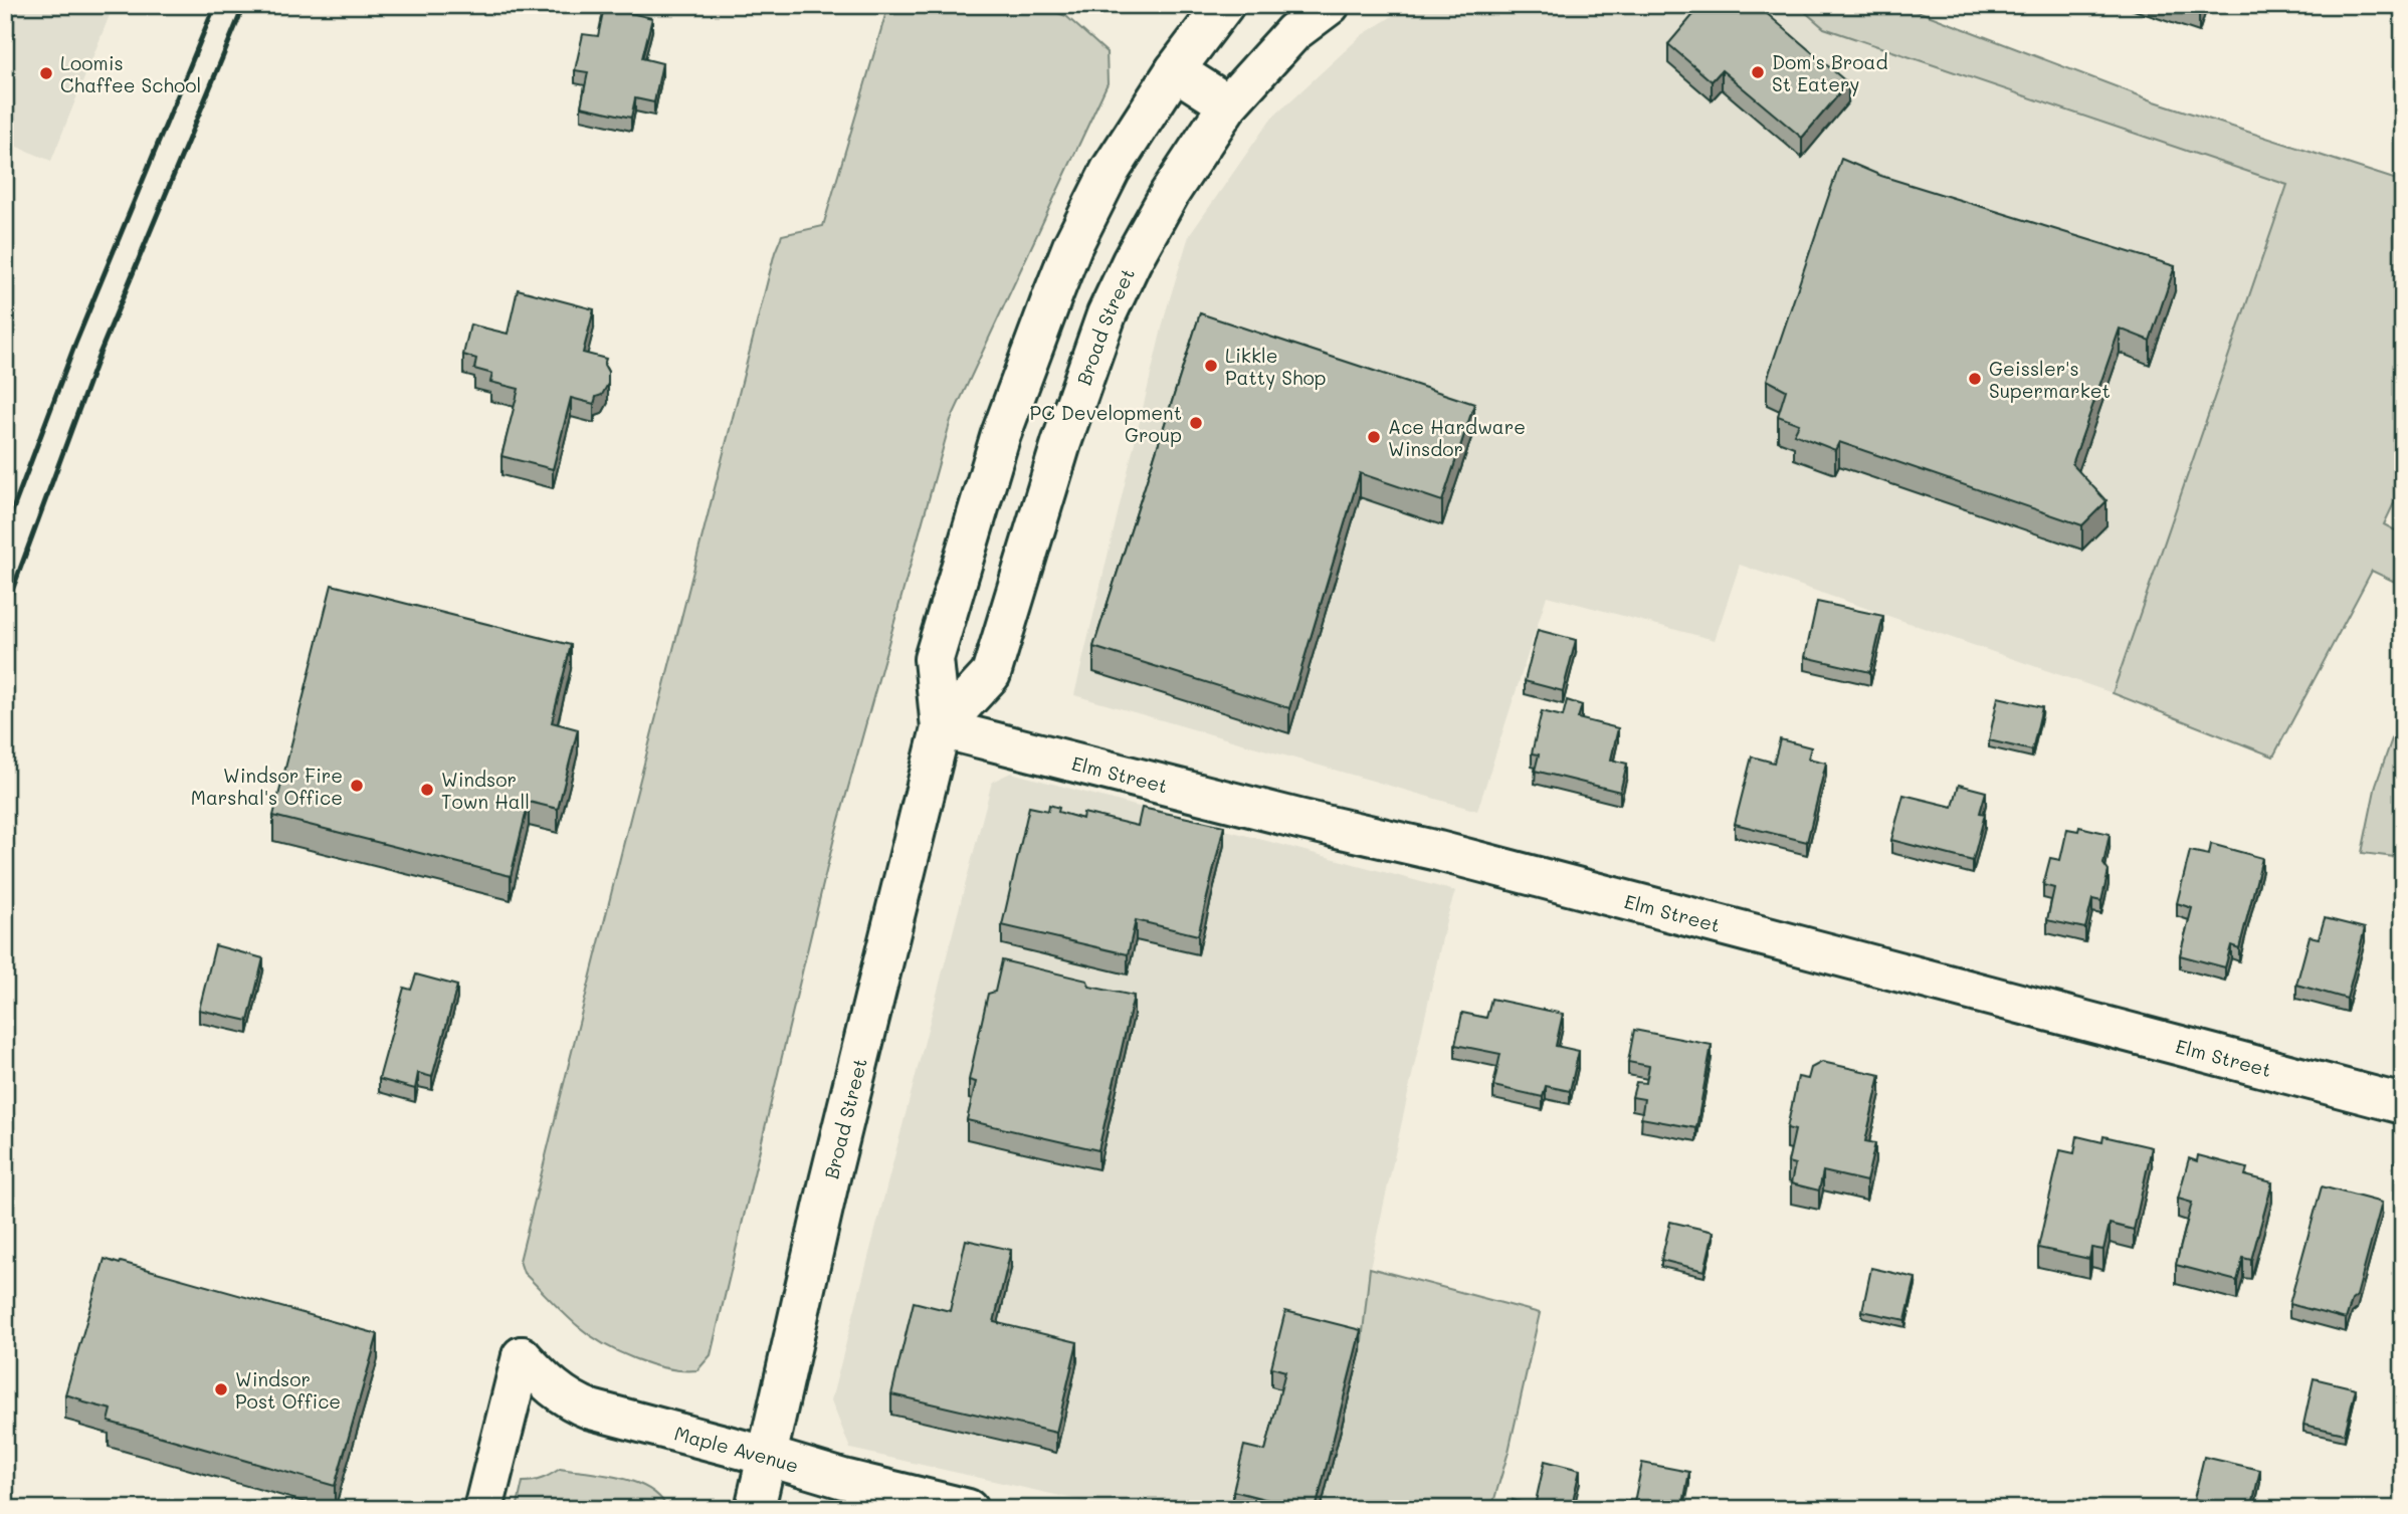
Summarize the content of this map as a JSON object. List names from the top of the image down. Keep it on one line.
{"streets":{"main road":["Broad Street","Elm Street","Maple Avenue"]},"crossings":[["Broad Street","Elm Street"],["Broad Street","Maple Avenue"]],"places":["Dom's Broad St Eatery","Loomis Chaffee School","Likkle Patty Shop","Geissler's Supermarket","PC Development Group","Ace Hardware Winsdor","Windsor Fire Marshal's Office","Windsor Town Hall","Windsor Post Office"]}
